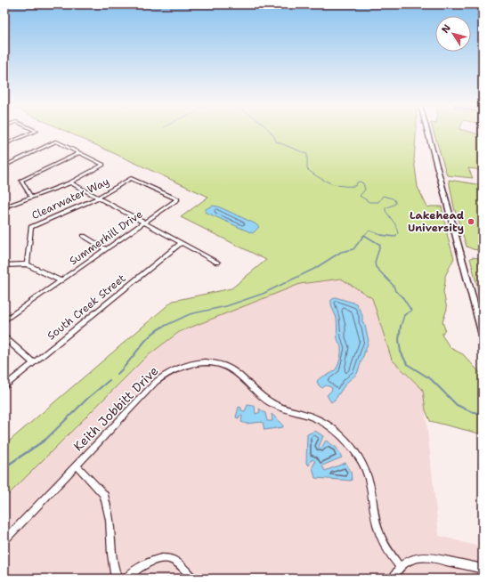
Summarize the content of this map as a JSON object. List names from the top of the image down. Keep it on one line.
{"streets":{"street":["Clearwater Way","Summerhill Drive","South Creek Street","Keith Jobbitt Drive"]},"crossings":[["Clearwater Way","Summerhill Drive"]],"places":["Lakehead University"],"north":"top left"}
